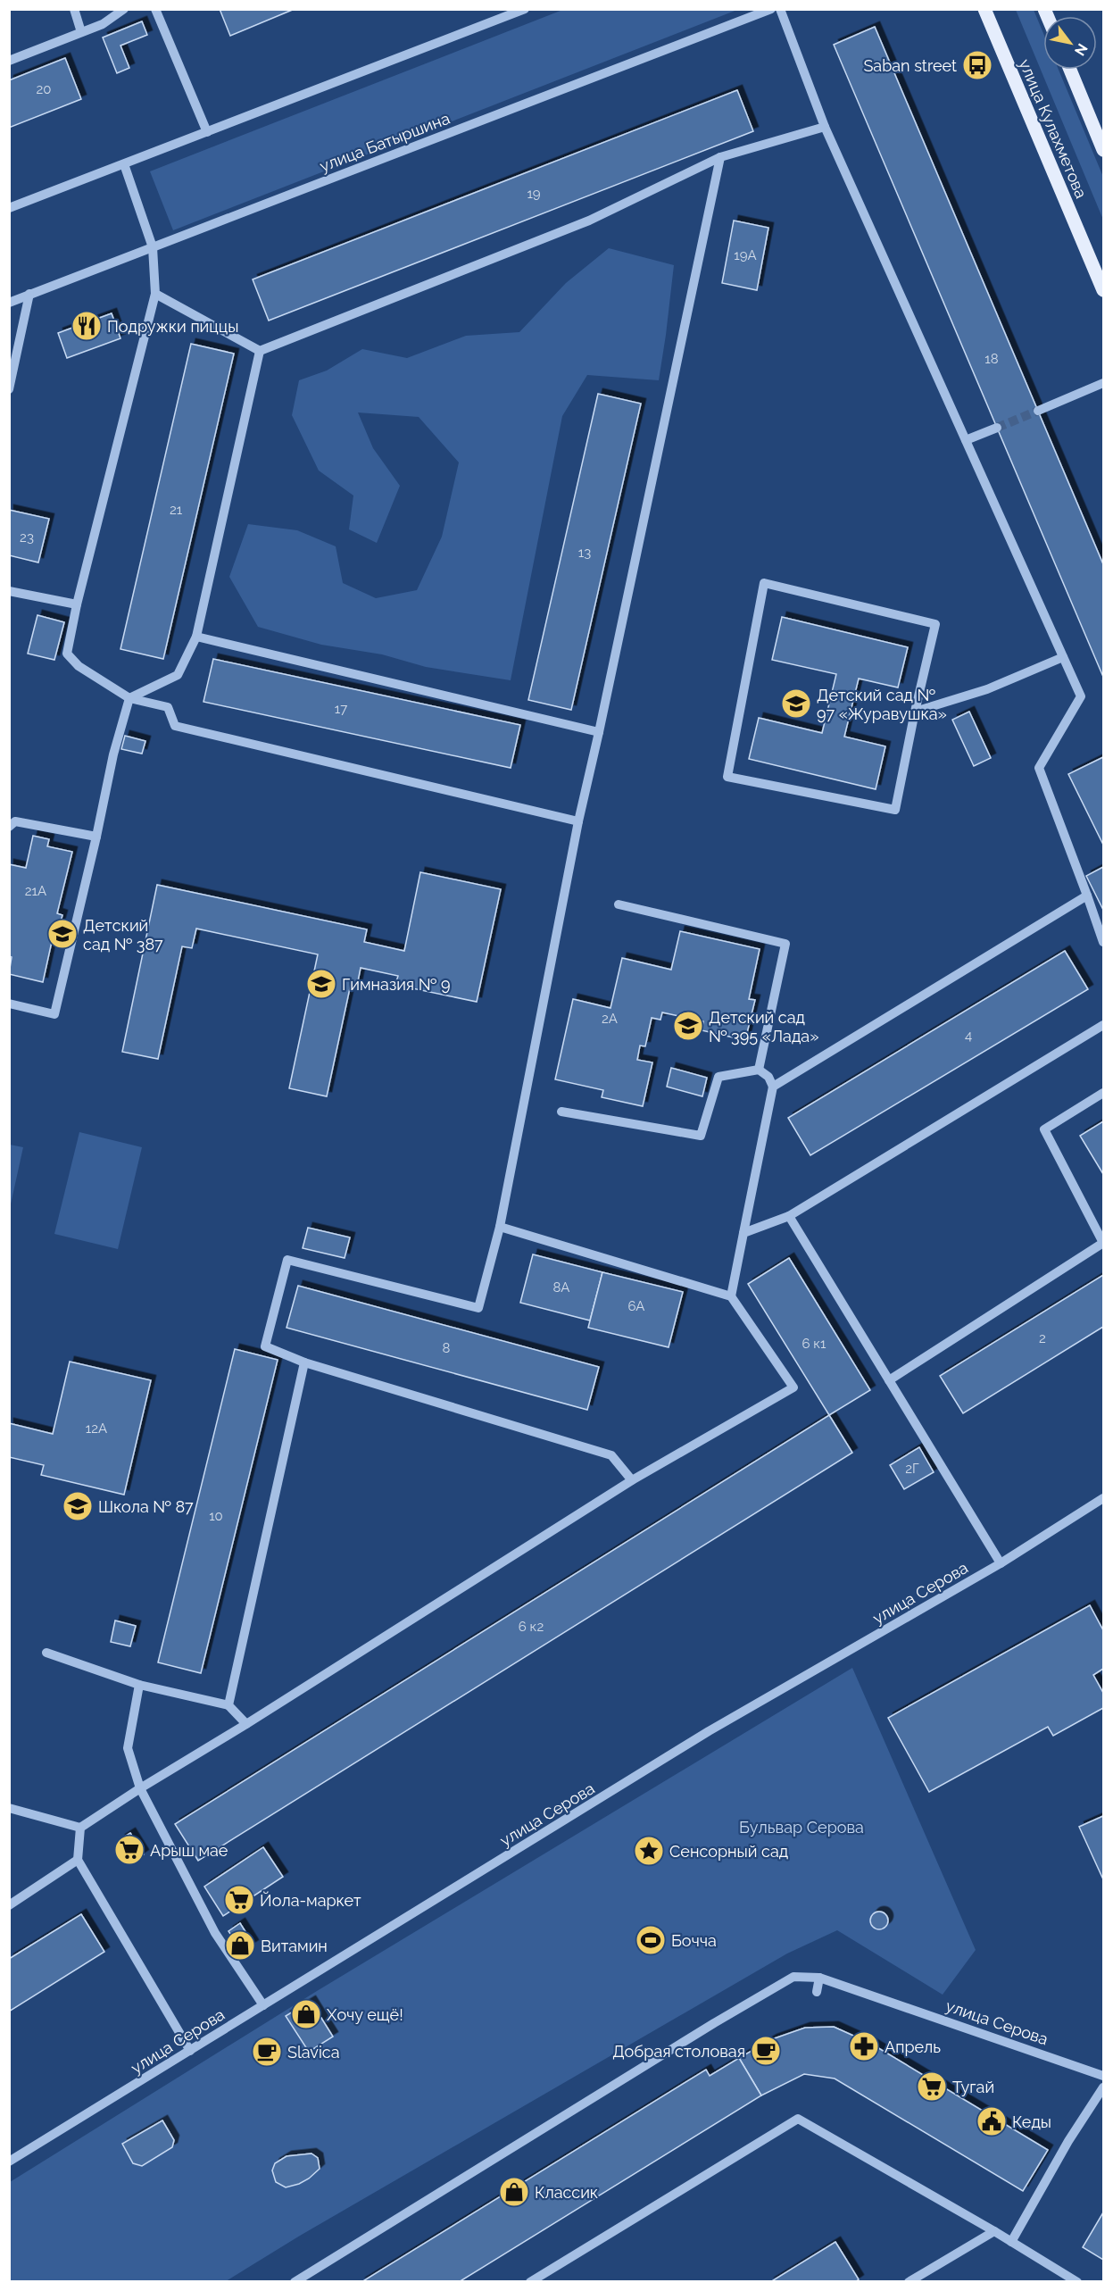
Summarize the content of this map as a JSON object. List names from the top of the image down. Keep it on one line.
{"streets":{"main road":["улица Кулахметова"],"street":["улица Батыршина","улица Серова"]},"parks":["Бульвар Серова"],"places":{"bus stop":["Saban street"],"restaurant":["Подружки пиццы"],"school or university":["Детский сад № 97 «Журавушка»","Детский сад № 387","Гимназия № 9","Детский сад № 395 «Лада»","Школа № 87"],"supermarket":["Арыш мае","Йола-маркет","Тугай"],"place":["Сенсорный сад"],"sports":["Бочча"],"shop":["Витамин","Хочу ещё!","Классик"],"pharmacy":["Апрель"],"cafe":["Добрая столовая","Slavica"],"public building":["Кеды"]},"house_numbers":["20","19","19А","18","21","23","13","17","21А","2А","4","8А","6А","2","6 к1","8","12А","2Г","10","6 к2"],"north":"bottom right"}
